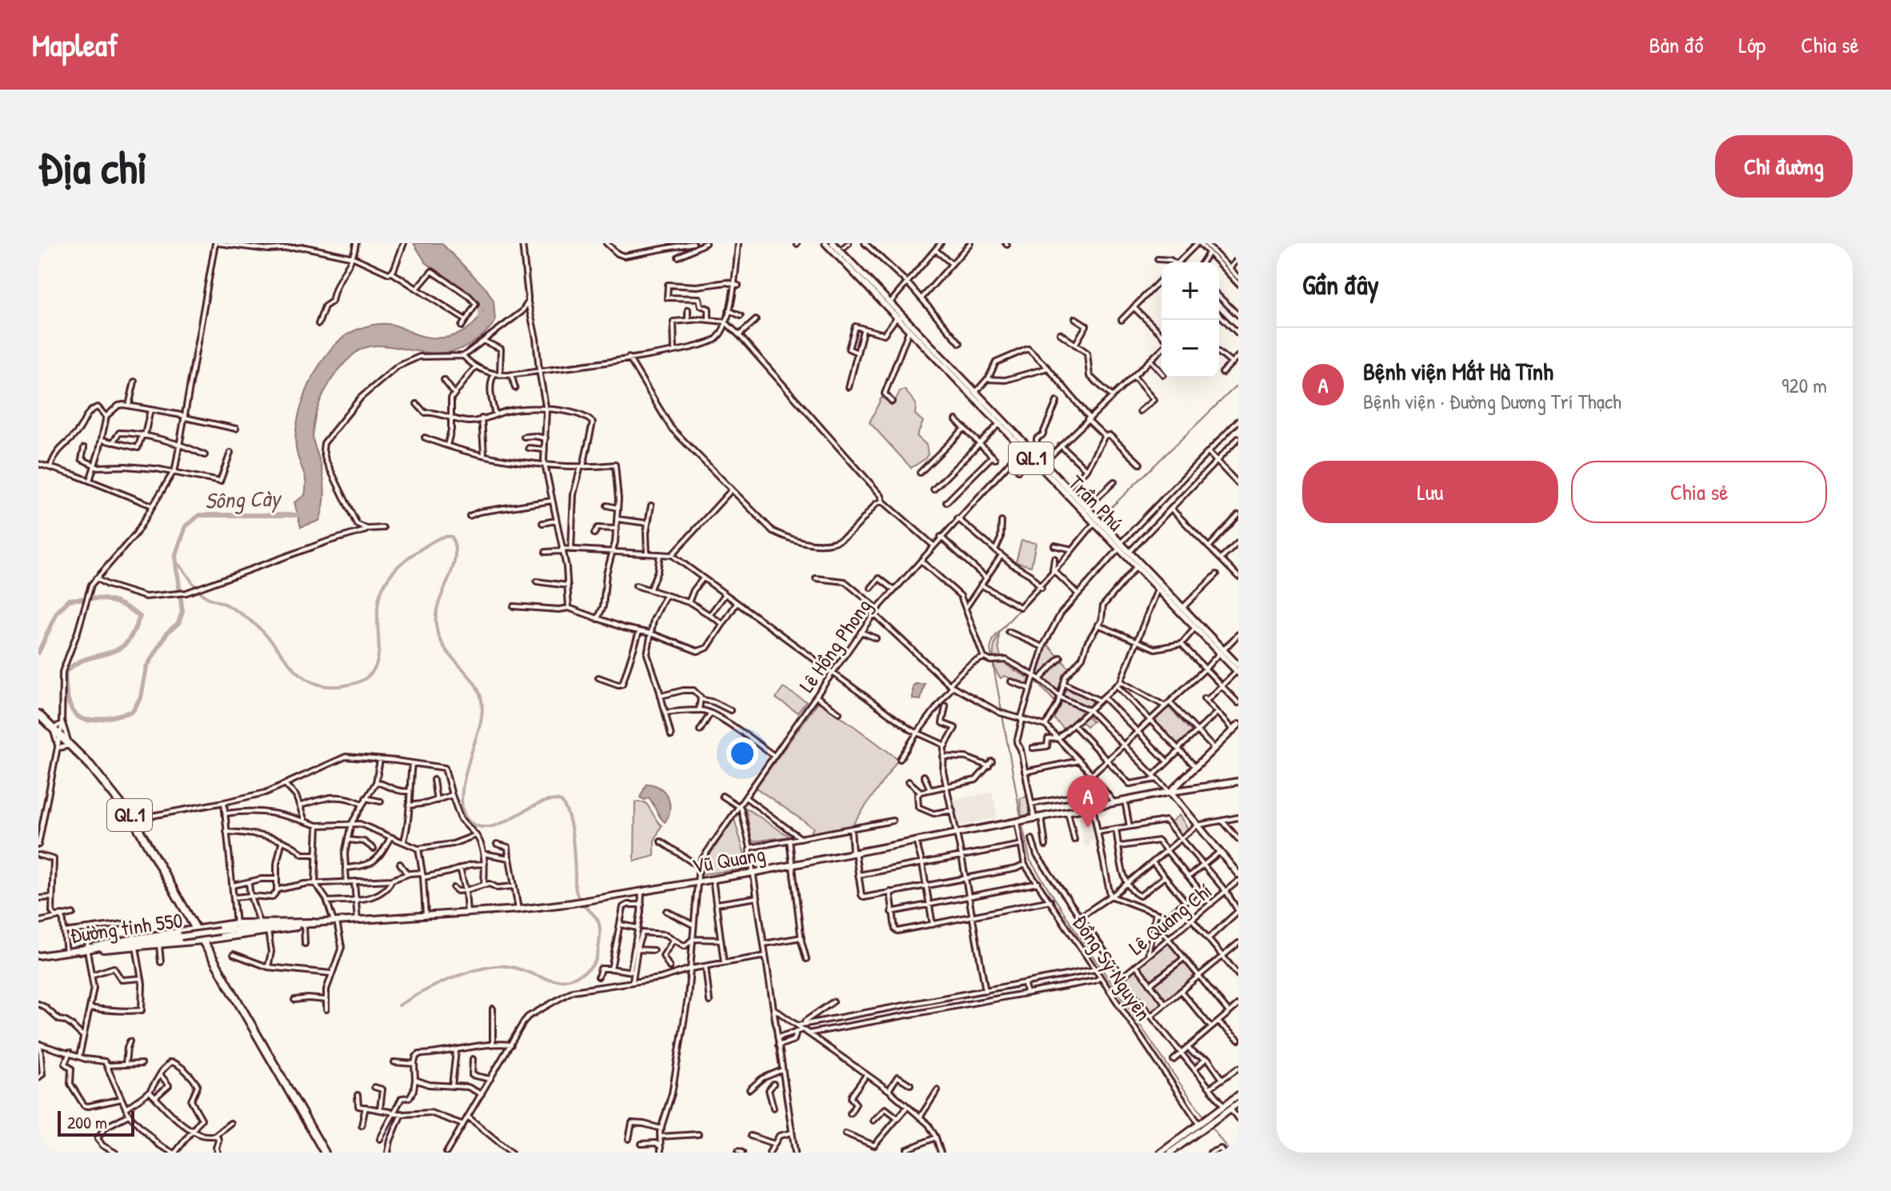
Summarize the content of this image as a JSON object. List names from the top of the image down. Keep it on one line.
{"streets":{"highway":["QL.1"],"main road":["Trần Phú","Vũ Quang","Đường tỉnh 550"],"street":["Lê Hồng Phong","Lê Quảng Chí","Đồng Sỹ Nguyên"]},"crossings":[["Trần Phú","Lê Hồng Phong"],["Vũ Quang","Đường tỉnh 550"],["Vũ Quang","Đồng Sỹ Nguyên"]],"water":["Sông Cày"],"scale_bar":"200 m","page":{"header":"Mapleaf","nav":["Bản đồ","Lớp","Chia sẻ"],"buttons":["Chỉ đường",["Lưu","Chia sẻ"]],"title":"Địa chỉ","heading":"Gần đây","map_buttons":["+","−"],"list":[{"mark":"A","name":"Bệnh viện Mắt Hà Tĩnh","note":"Bệnh viện · Đường Dương Trí Thạch","value":"920 m"}],"pins":"A","scale":"200 m"}}
